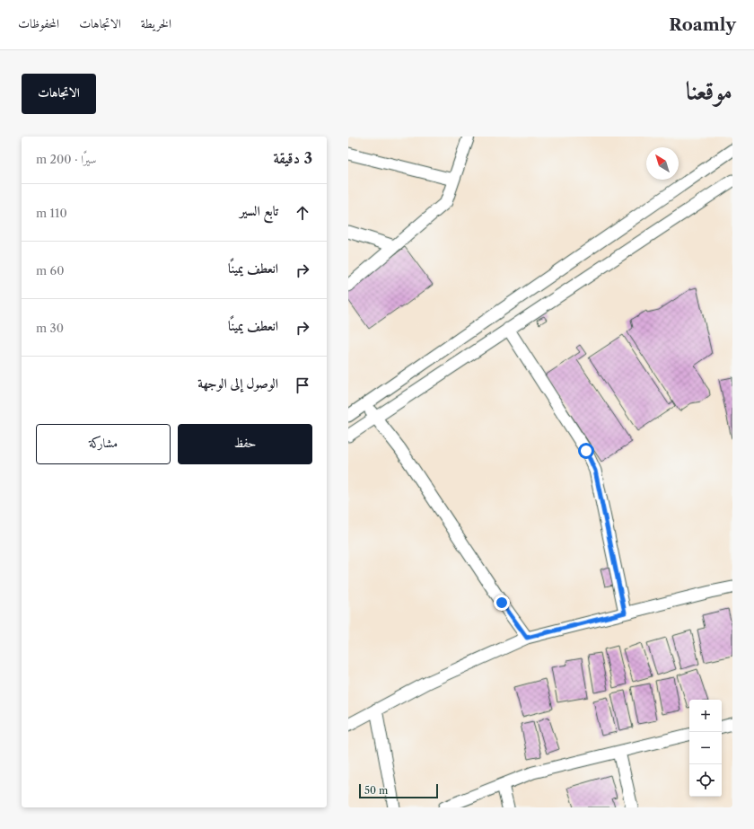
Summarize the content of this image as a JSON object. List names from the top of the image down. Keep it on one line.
{"scale_bar":"50 m","north":"top left","page":{"header":"Roamly","nav":["الخريطة","الاتجاهات","المحفوظات"],"title":"موقعنا","buttons":["الاتجاهات",["حفظ","مشاركة"]],"heading":["3 دقيقة","سيرًا · 200 m"],"list":[["تابع السير","110 m"],["انعطف يمينًا","60 m"],["انعطف يمينًا","30 m"],"الوصول إلى الوجهة"],"map_buttons":["+","−"],"scale":"50 m"}}
